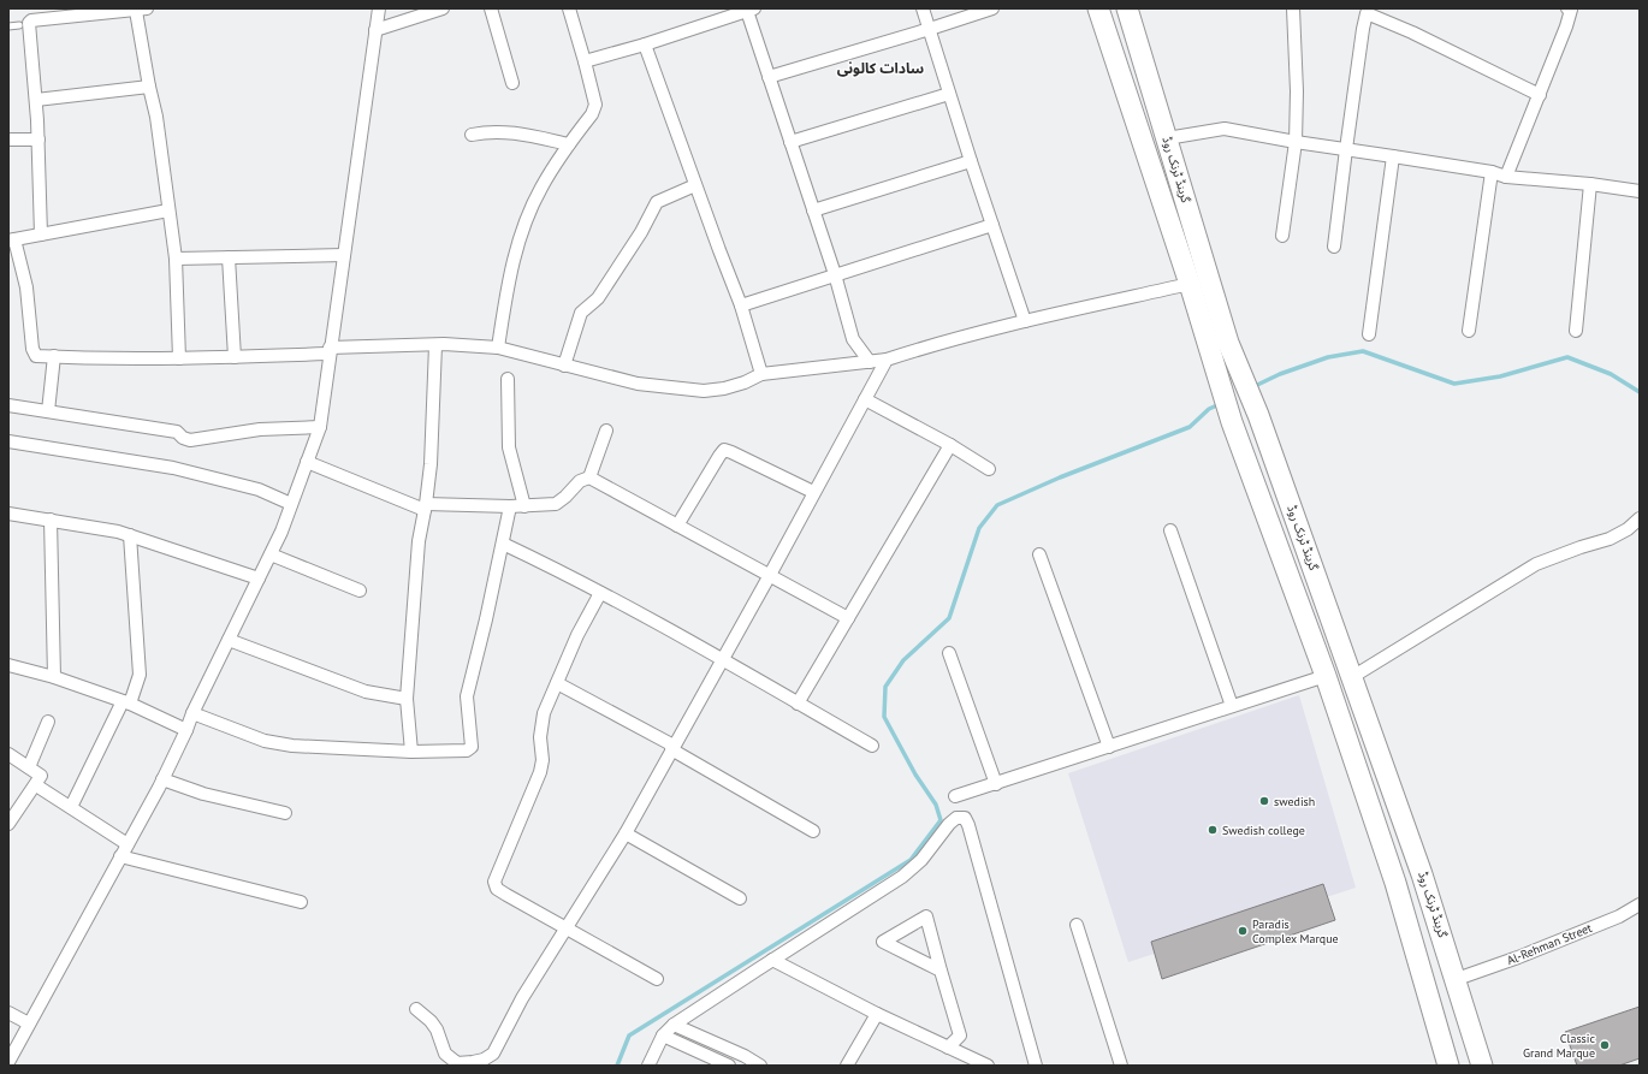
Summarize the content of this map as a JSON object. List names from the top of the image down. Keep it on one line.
{"streets":{"highway":["گرینڈ ٹرنک روڈ"],"street":["Al-Rehman Street"]},"crossings":[["گرینڈ ٹرنک روڈ","Al-Rehman Street"]],"districts":["سادات کالونی"],"places":["swedish","Swedish college","Paradis Complex Marque","Classic Grand Marque"]}
